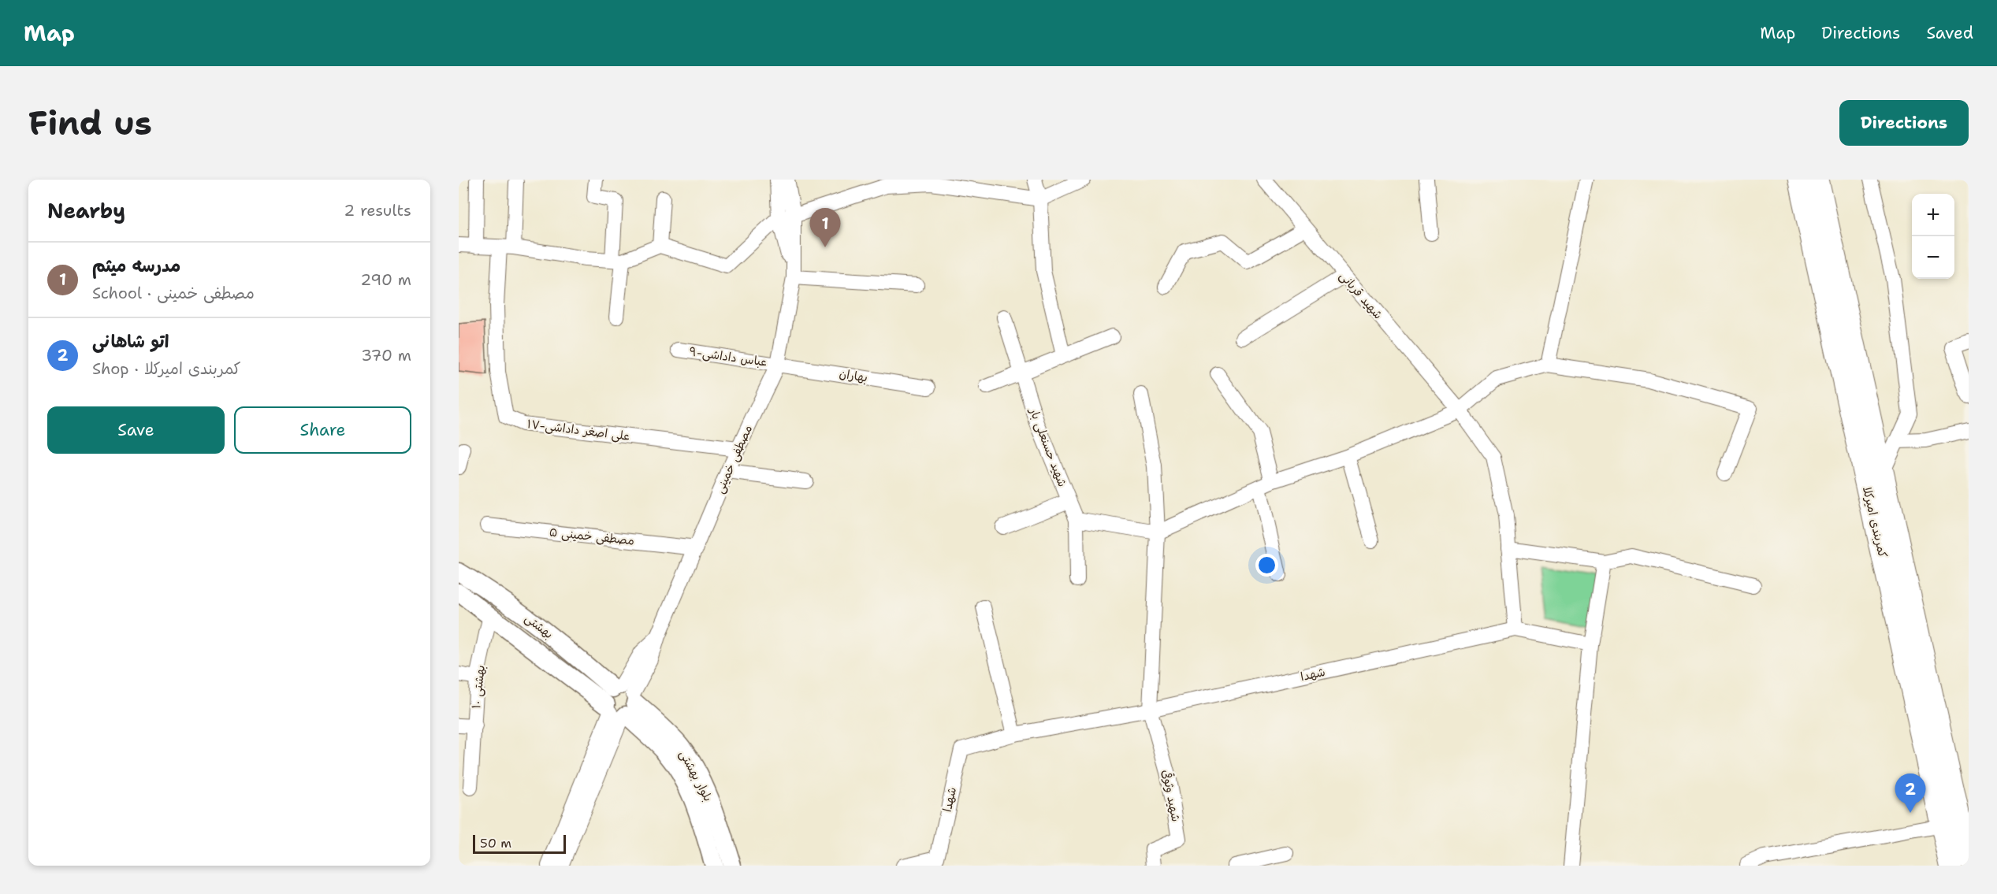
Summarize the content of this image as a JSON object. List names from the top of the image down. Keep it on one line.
{"streets":{"highway":["کمربندی امیرکلا"],"main road":["بهشتی","بلوار بهشتی"],"street":["شهید قربانی","عباس داداشی-۹","بهاران","علی اصغر داداشی-۱۷","شهید حسنعلی بار","مصطفی خمینی","مصطفی خمینی ۵","شهدا","بهشتی ۱۰","شهید وثوقی"]},"crossings":[["شهید قربانی","شهدا"],["عباس داداشی-۹","بهاران"],["عباس داداشی-۹","مصطفی خمینی"],["بهاران","مصطفی خمینی"],["علی اصغر داداشی-۱۷","مصطفی خمینی"],["مصطفی خمینی","مصطفی خمینی ۵"],["مصطفی خمینی","بهشتی"],["مصطفی خمینی","بلوار بهشتی"],["بهشتی","بهشتی ۱۰"],["بهشتی","بلوار بهشتی"],["شهدا","شهید وثوقی"]],"scale_bar":"50 m","page":{"header":"Map","nav":["Map","Directions","Saved"],"buttons":["Directions",["Save","Share"]],"title":"Find us","heading":["Nearby","2 results"],"map_buttons":["+","−"],"pins":["1","2"],"list":[{"mark":"1","name":"مدرسه میثم","note":"School · مصطفی خمینی","value":"290 m"},{"mark":"2","name":"اتو شاهانی","note":"Shop · کمربندی امیرکلا","value":"370 m"}],"scale":"50 m"}}
